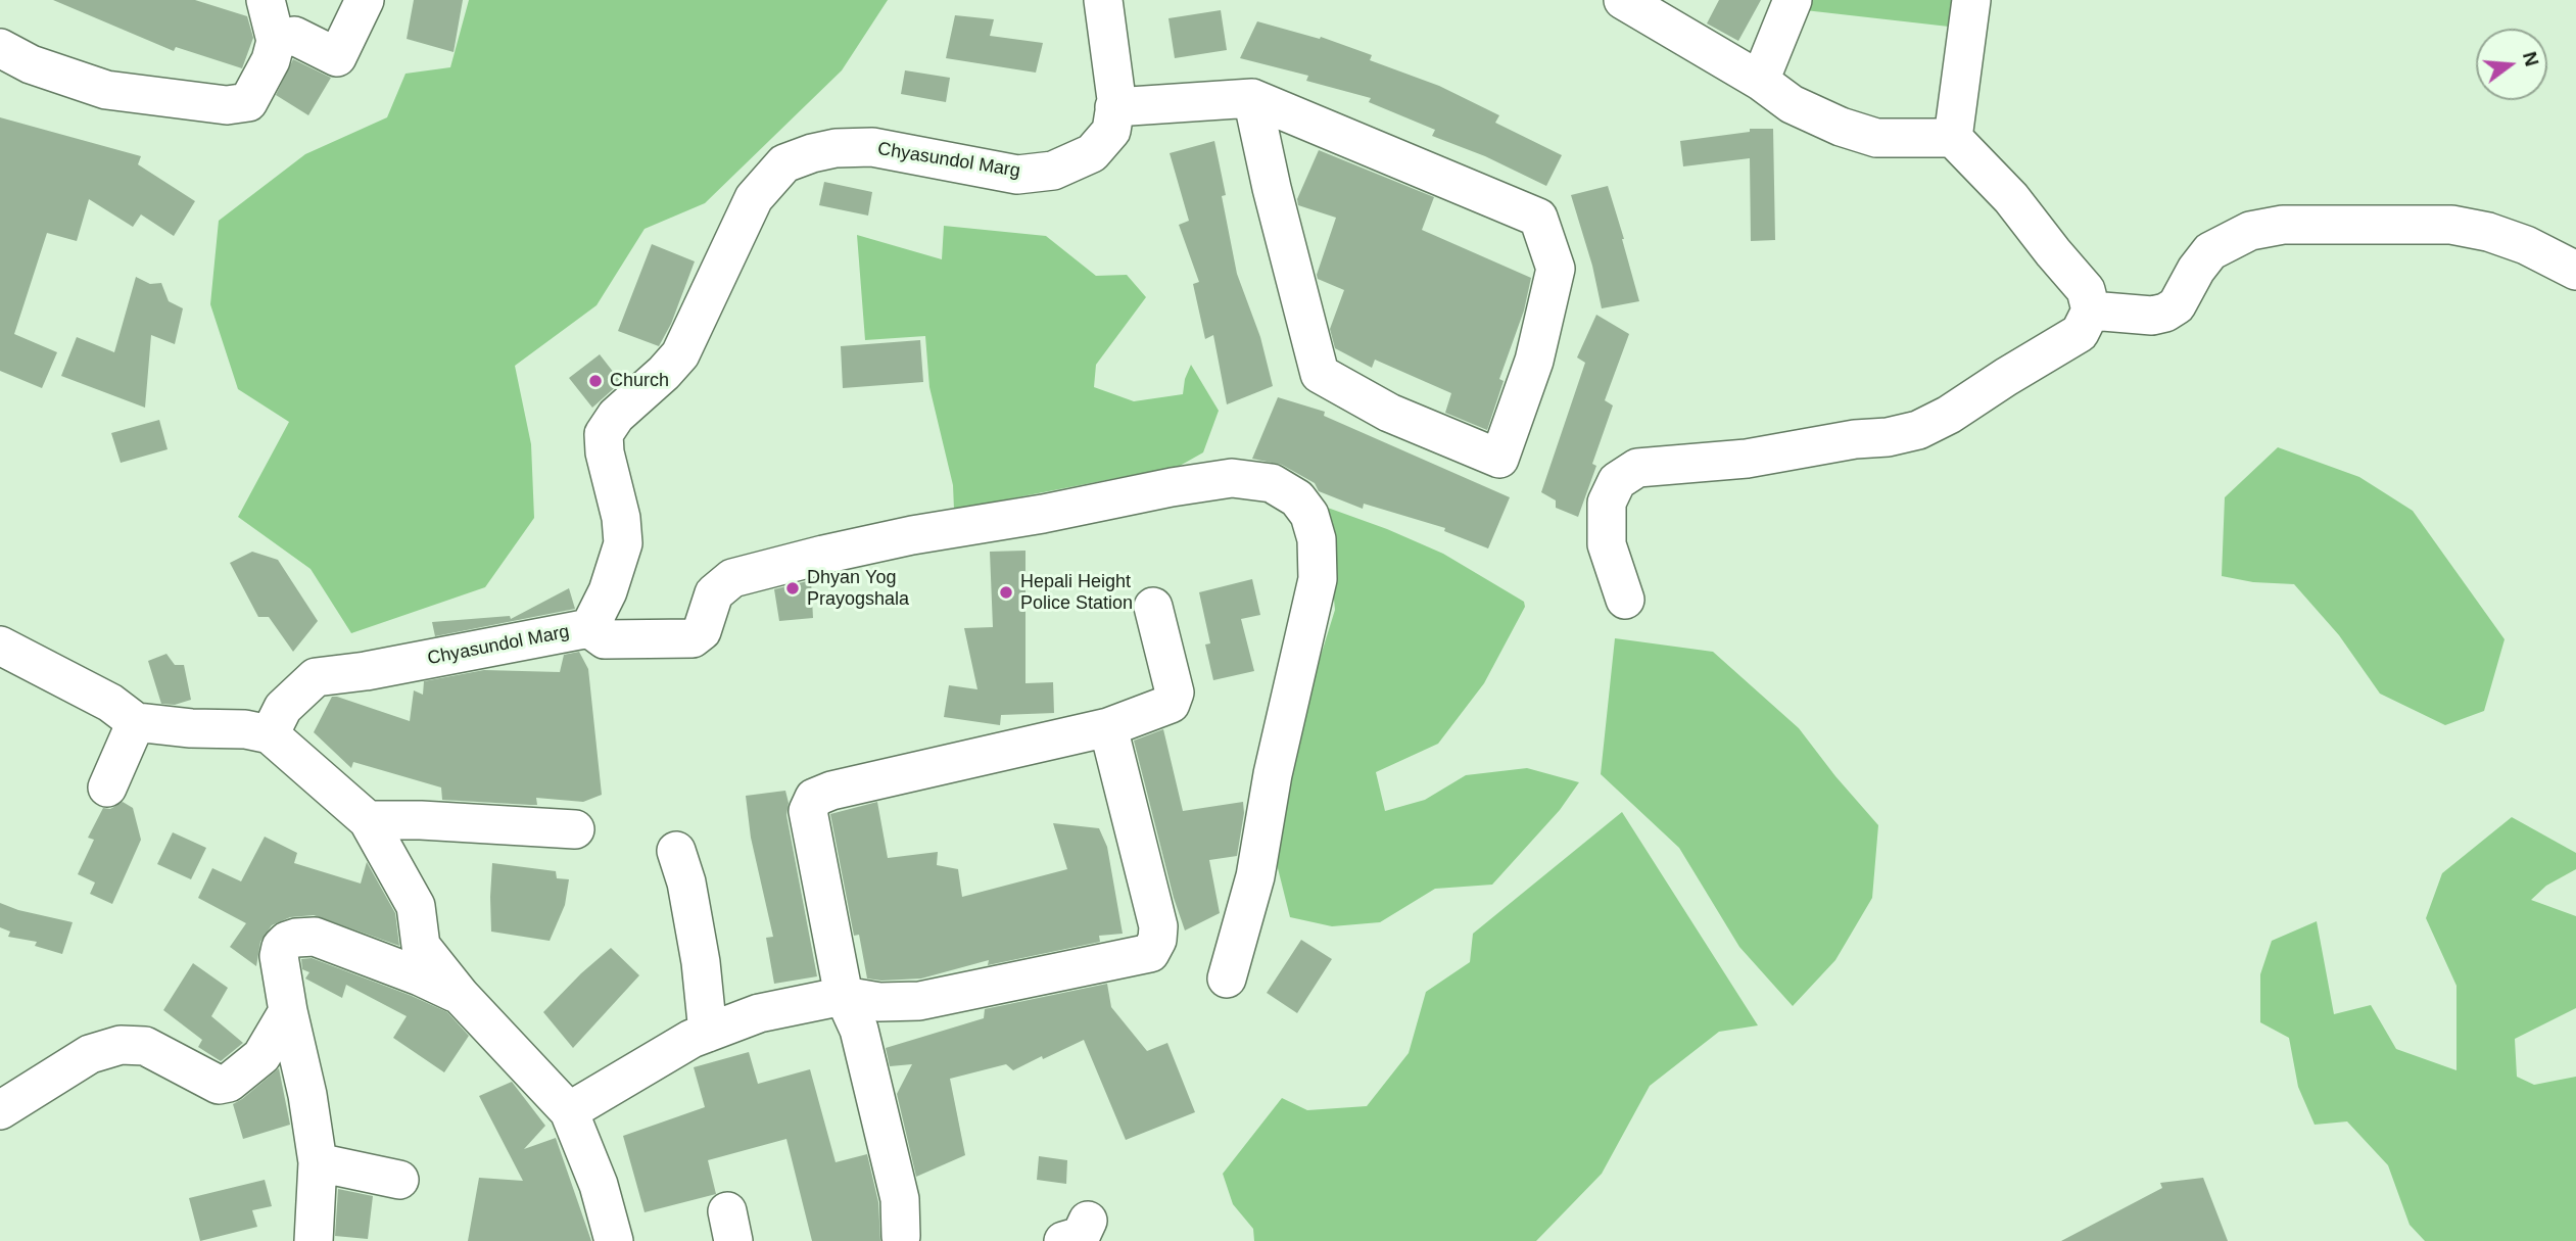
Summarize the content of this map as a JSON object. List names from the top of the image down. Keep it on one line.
{"streets":{"street":["Chyasundol Marg"]},"places":["Church","Dhyan Yog Prayogshala","Hepali Height Police Station"],"north":"right"}
